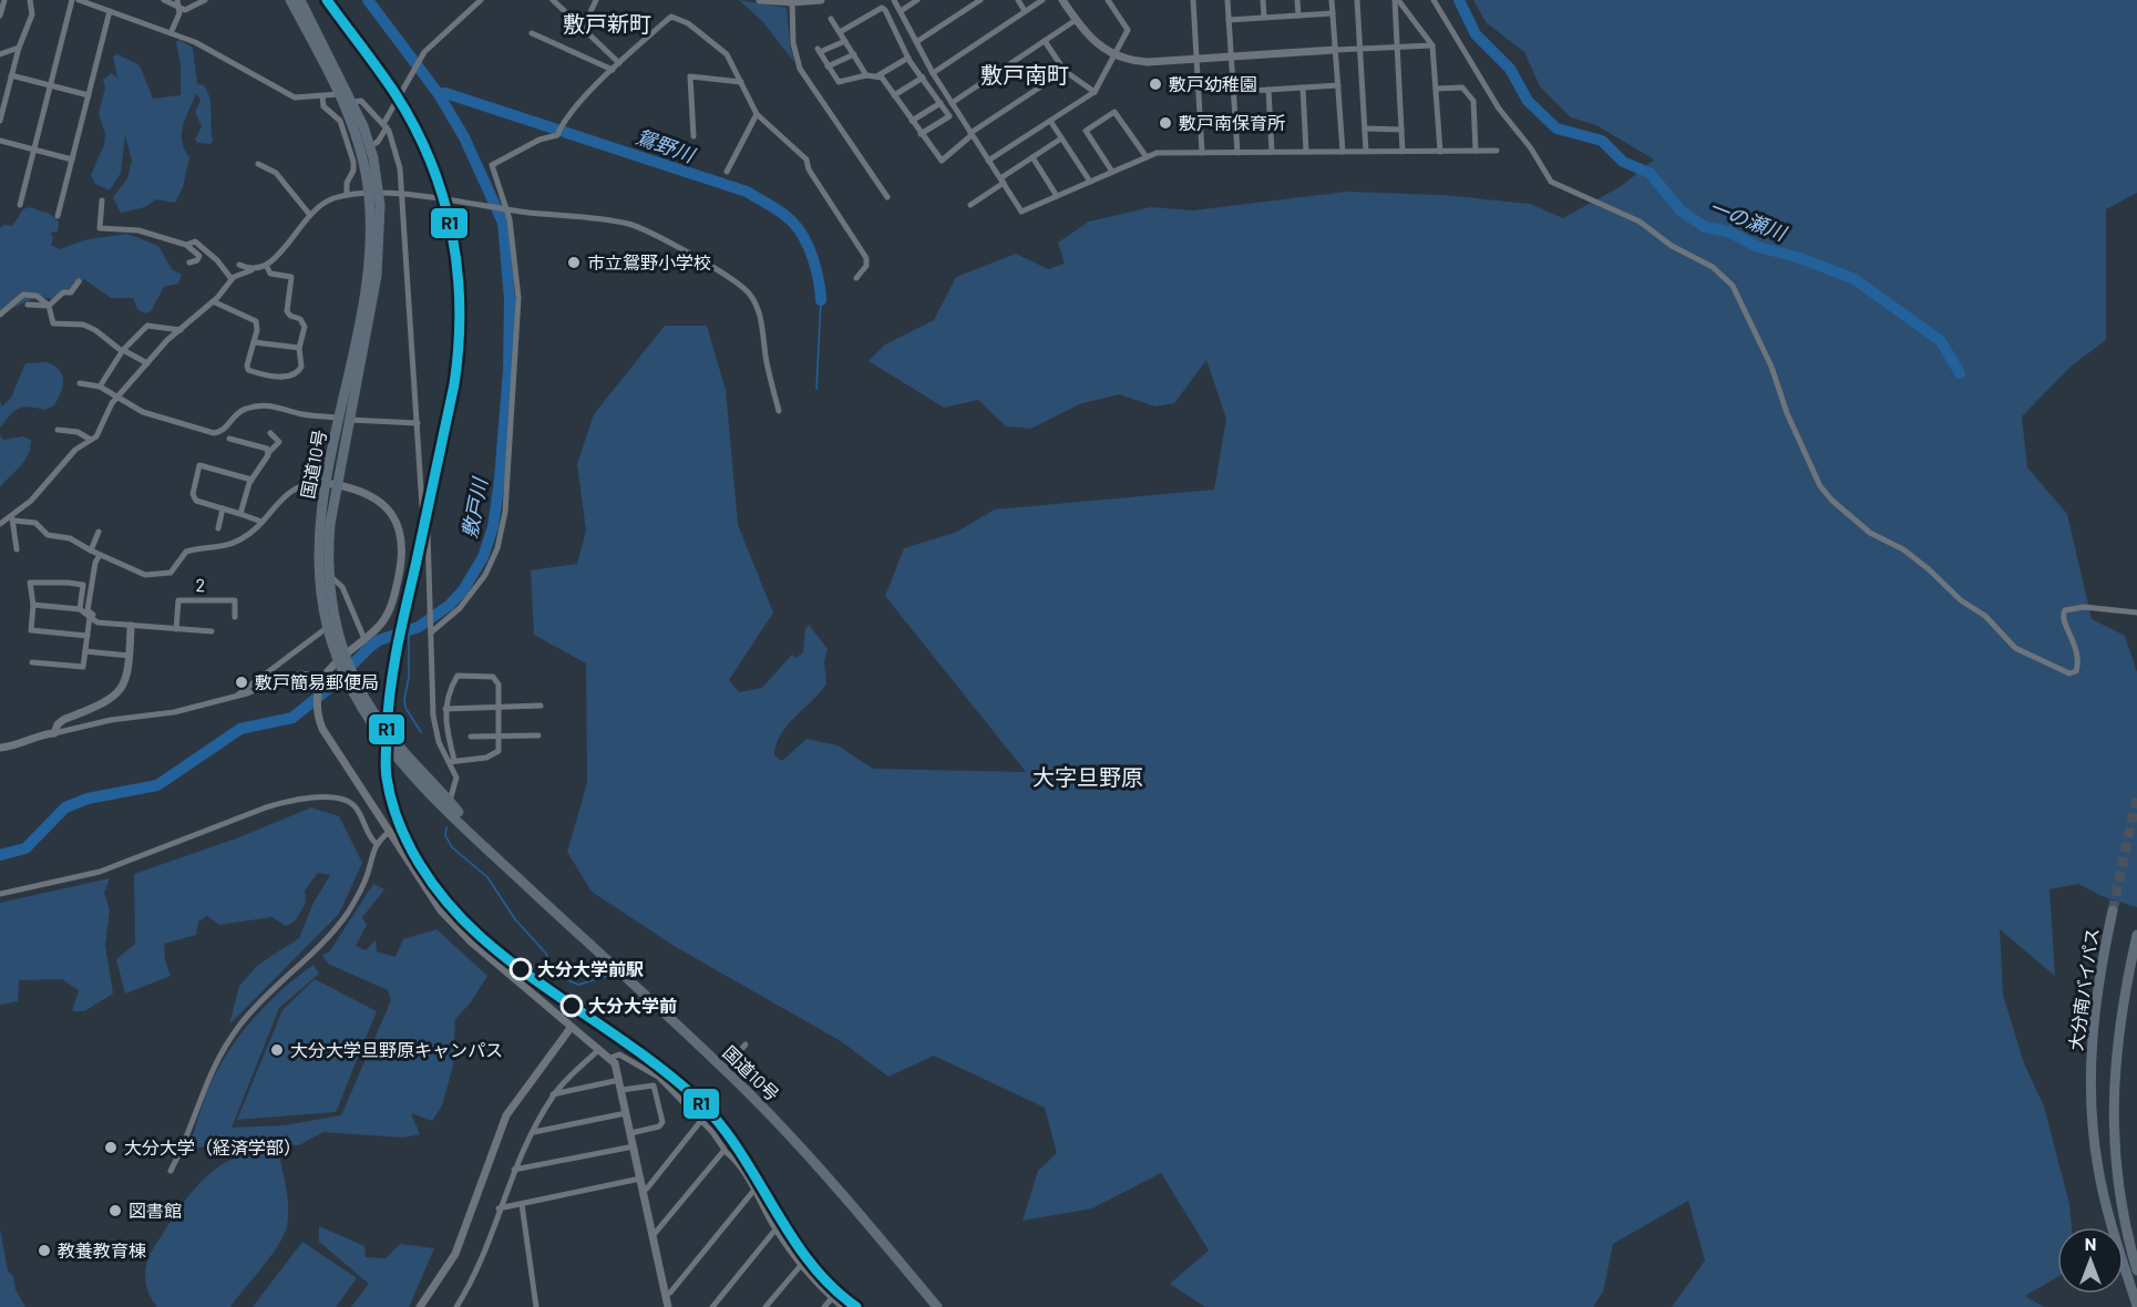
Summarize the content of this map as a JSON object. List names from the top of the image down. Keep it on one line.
{"streets":{"highway":["国道10号","大分南バイパス"],"street":["2"]},"districts":["敷戸新町","敷戸南町","大字旦野原"],"water":["鴛野川","一の瀬川","敷戸川"],"places":["敷戸幼稚園","敷戸南保育所","市立鴛野小学校","敷戸簡易郵便局","大分大学前駅","大分大学前","大分大学旦野原キャンパス","大分大学（経済学部）","図書館","教養教育棟"],"lines":["transit line R1"],"north":"top"}
